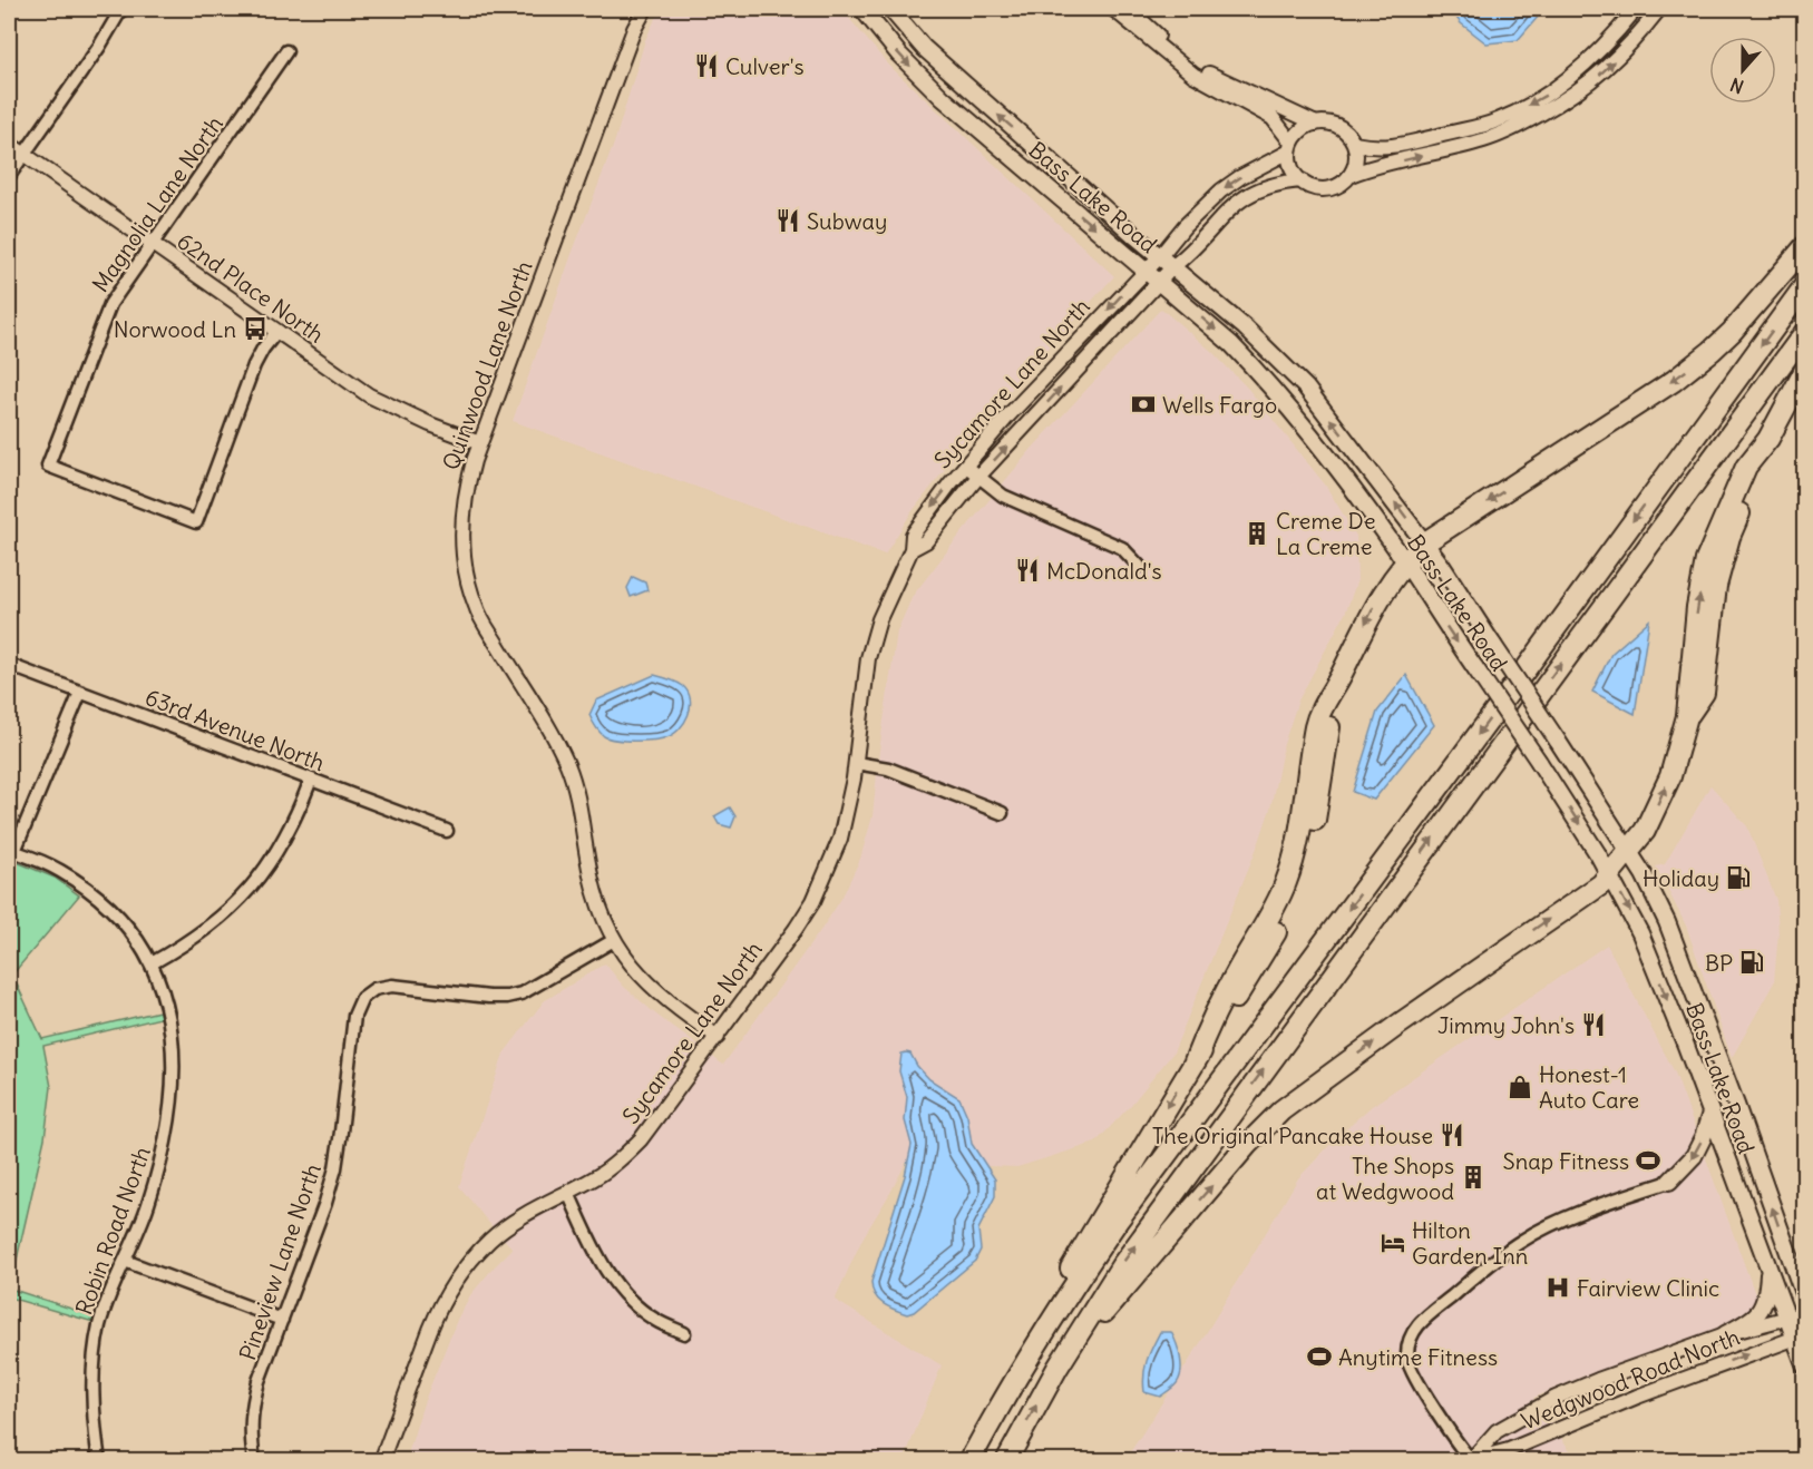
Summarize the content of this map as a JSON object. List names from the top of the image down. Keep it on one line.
{"streets":{"main road":["Bass Lake Road"],"street":["Magnolia Lane North","62nd Place North","Quinwood Lane North","Sycamore Lane North","63rd Avenue North","Robin Road North","Pineview Lane North","Wedgwood Road North"]},"crossings":[["Bass Lake Road","Sycamore Lane North"],["Bass Lake Road","Wedgwood Road North"],["Magnolia Lane North","62nd Place North"],["62nd Place North","Quinwood Lane North"],["Quinwood Lane North","Sycamore Lane North"],["Quinwood Lane North","Pineview Lane North"]],"places":{"restaurant":["Culver's","Subway","McDonald's","Jimmy John's","The Original Pancake House"],"bus stop":["Norwood Ln"],"bank":["Wells Fargo"],"building":["Creme De La Creme","The Shops at Wedgwood"],"fuel station":["Holiday","BP"],"shop":["Honest-1 Auto Care"],"sports":["Snap Fitness","Anytime Fitness"],"hotel":["Hilton Garden Inn"],"hospital":["Fairview Clinic"]},"north":"bottom"}
